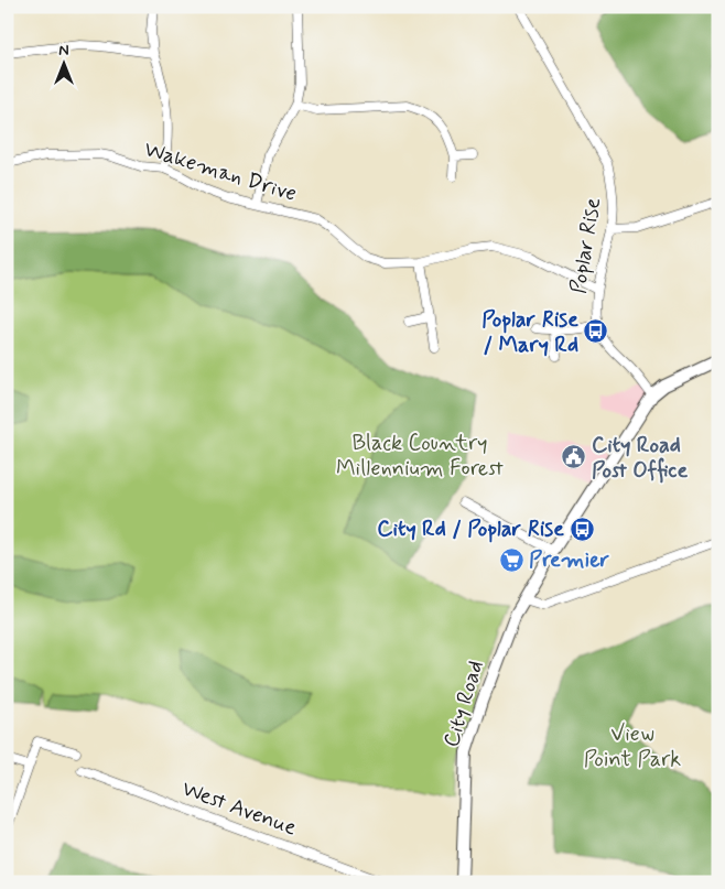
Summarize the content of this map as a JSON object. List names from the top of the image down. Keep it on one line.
{"streets":{"street":["Wakeman Drive","Poplar Rise","City Road","West Avenue"]},"crossings":[["Wakeman Drive","Poplar Rise"],["Poplar Rise","City Road"]],"parks":["Black Country Millennium Forest","View Point Park"],"places":{"bus stop":["Poplar Rise / Mary Rd","City Rd / Poplar Rise"],"public building":["City Road Post Office"],"supermarket":["Premier"]},"north":"top"}
